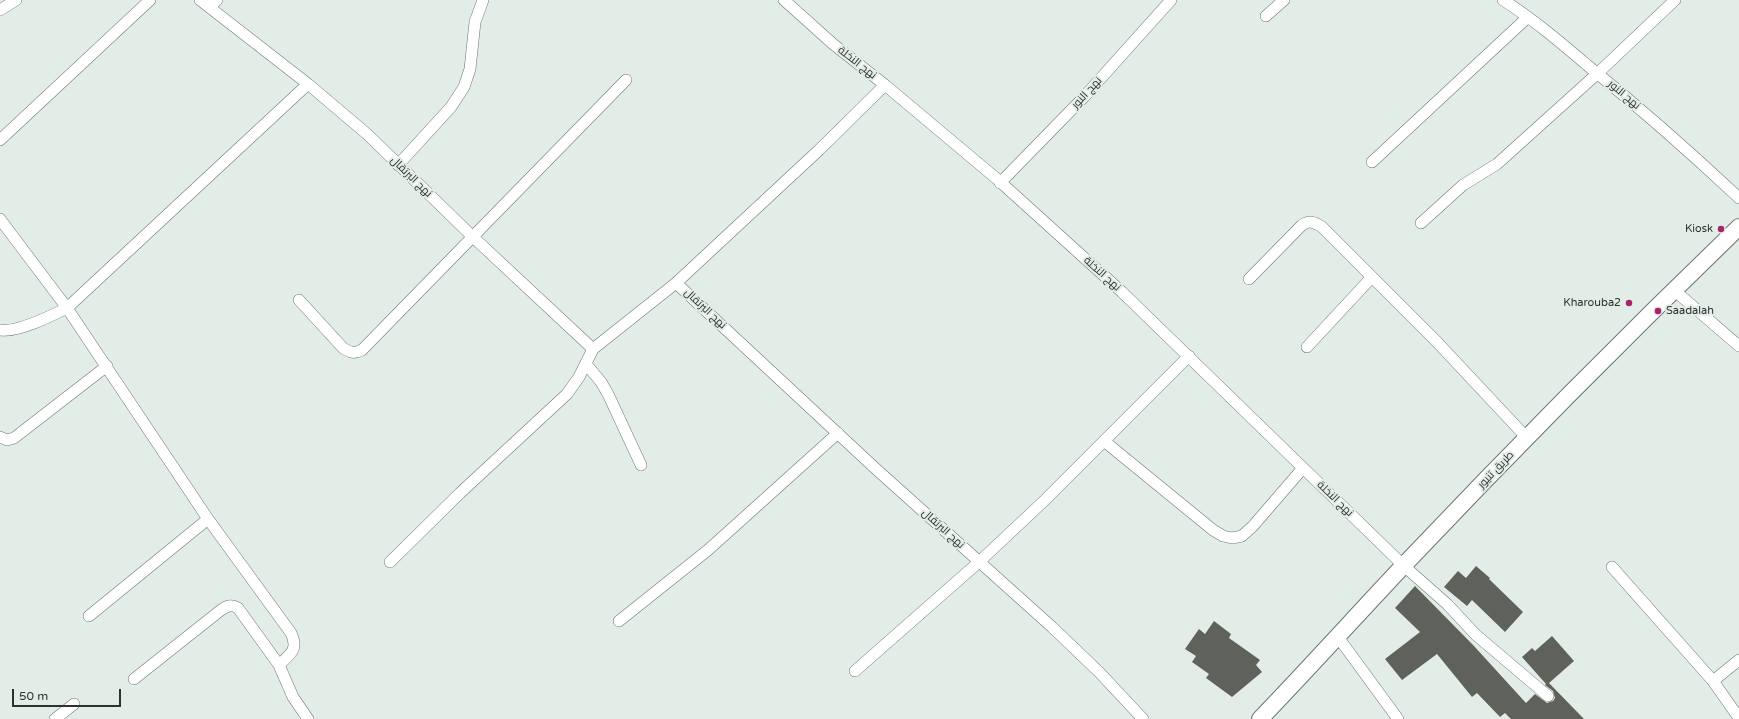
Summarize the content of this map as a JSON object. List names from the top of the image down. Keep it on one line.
{"streets":{"main road":["طريق تنيور"],"street":["نهج النخلة","نهج النور","نهج البرتقال"]},"crossings":[["نهج النخلة","نهج النور"],["نهج النخلة","طريق تنيور"]],"places":["Kiosk","Kharouba2","Saadalah"],"scale_bar":"50 m"}
